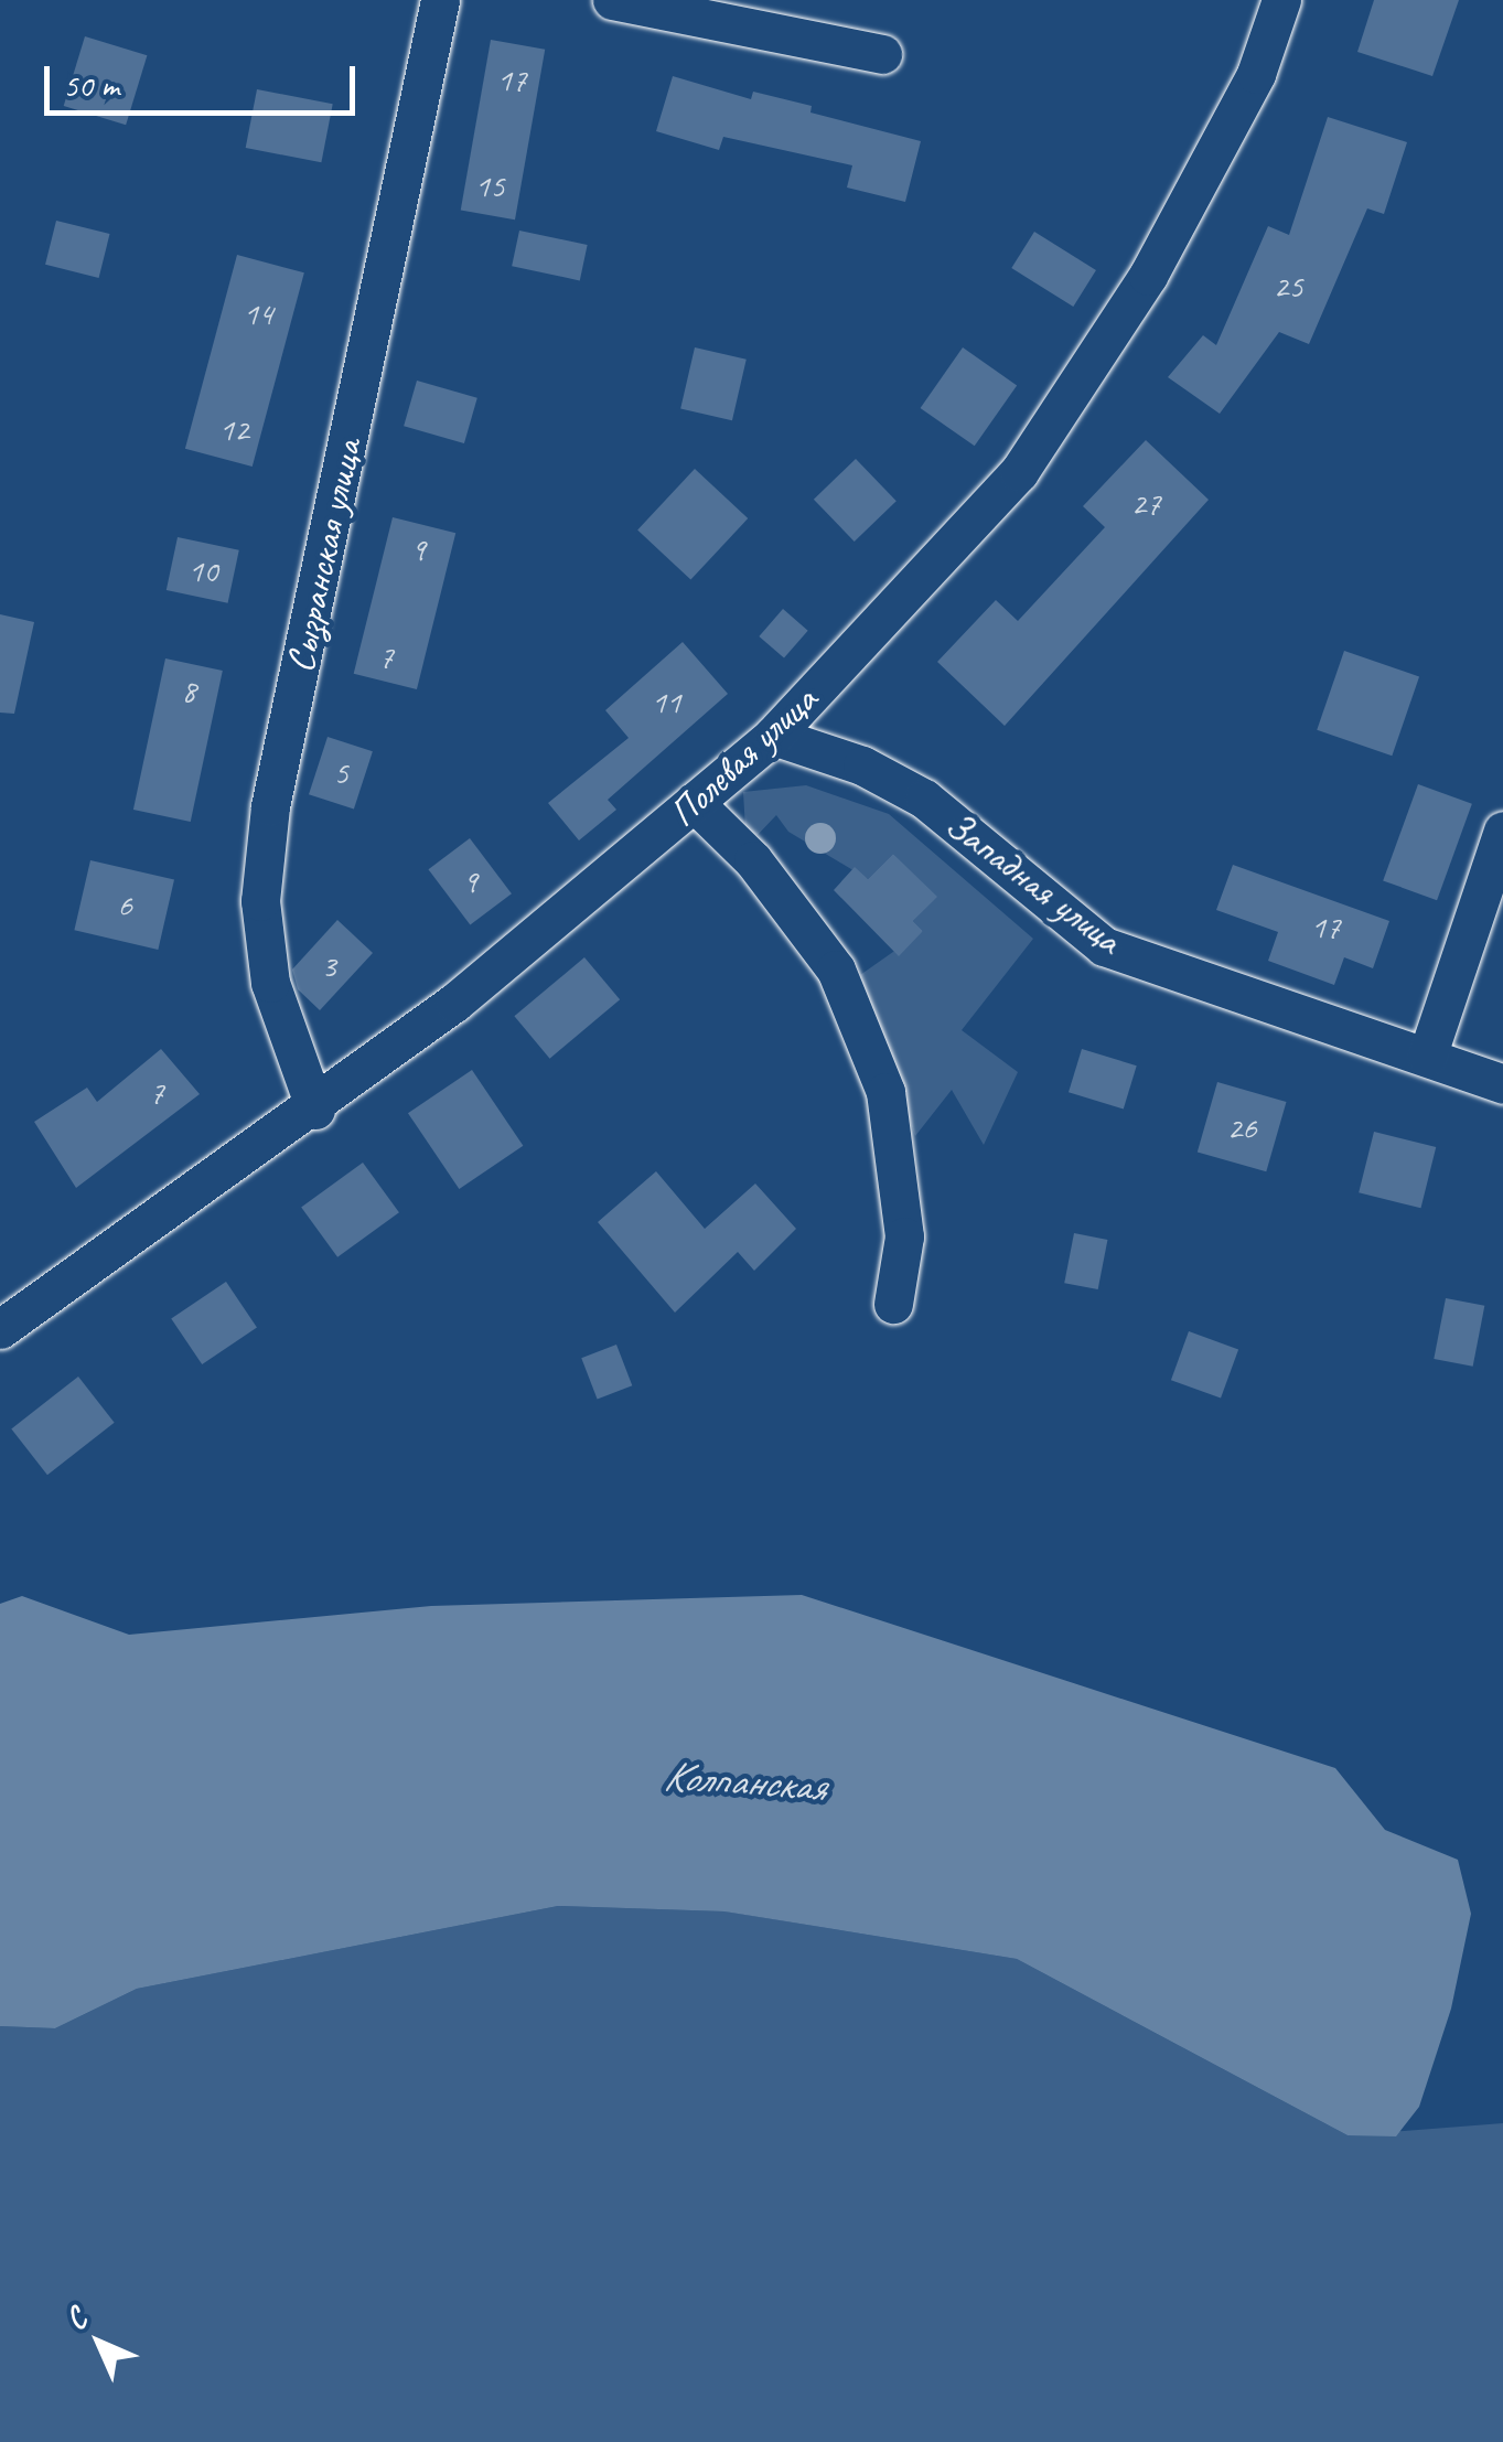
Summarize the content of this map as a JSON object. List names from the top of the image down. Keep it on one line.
{"streets":{"street":["Сызранская улица","Полевая улица","Западная улица"]},"crossings":[["Сызранская улица","Полевая улица"],["Полевая улица","Западная улица"]],"water":["Колпанская"],"house_numbers":["17","15","25","14","12","27","9","10","7","8","11","5","9","6","17","3","7","26"],"scale_bar":"50 m","north":"top left"}
